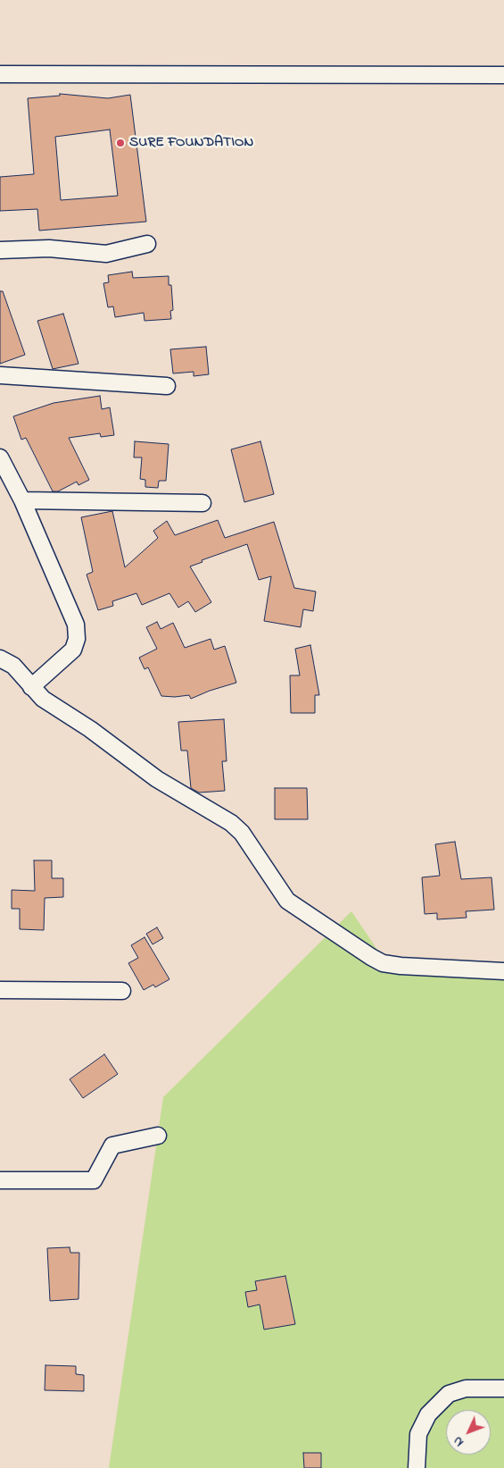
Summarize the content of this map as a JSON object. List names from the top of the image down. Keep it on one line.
{"places":["SURE FOUNDATION"],"north":"bottom left"}
